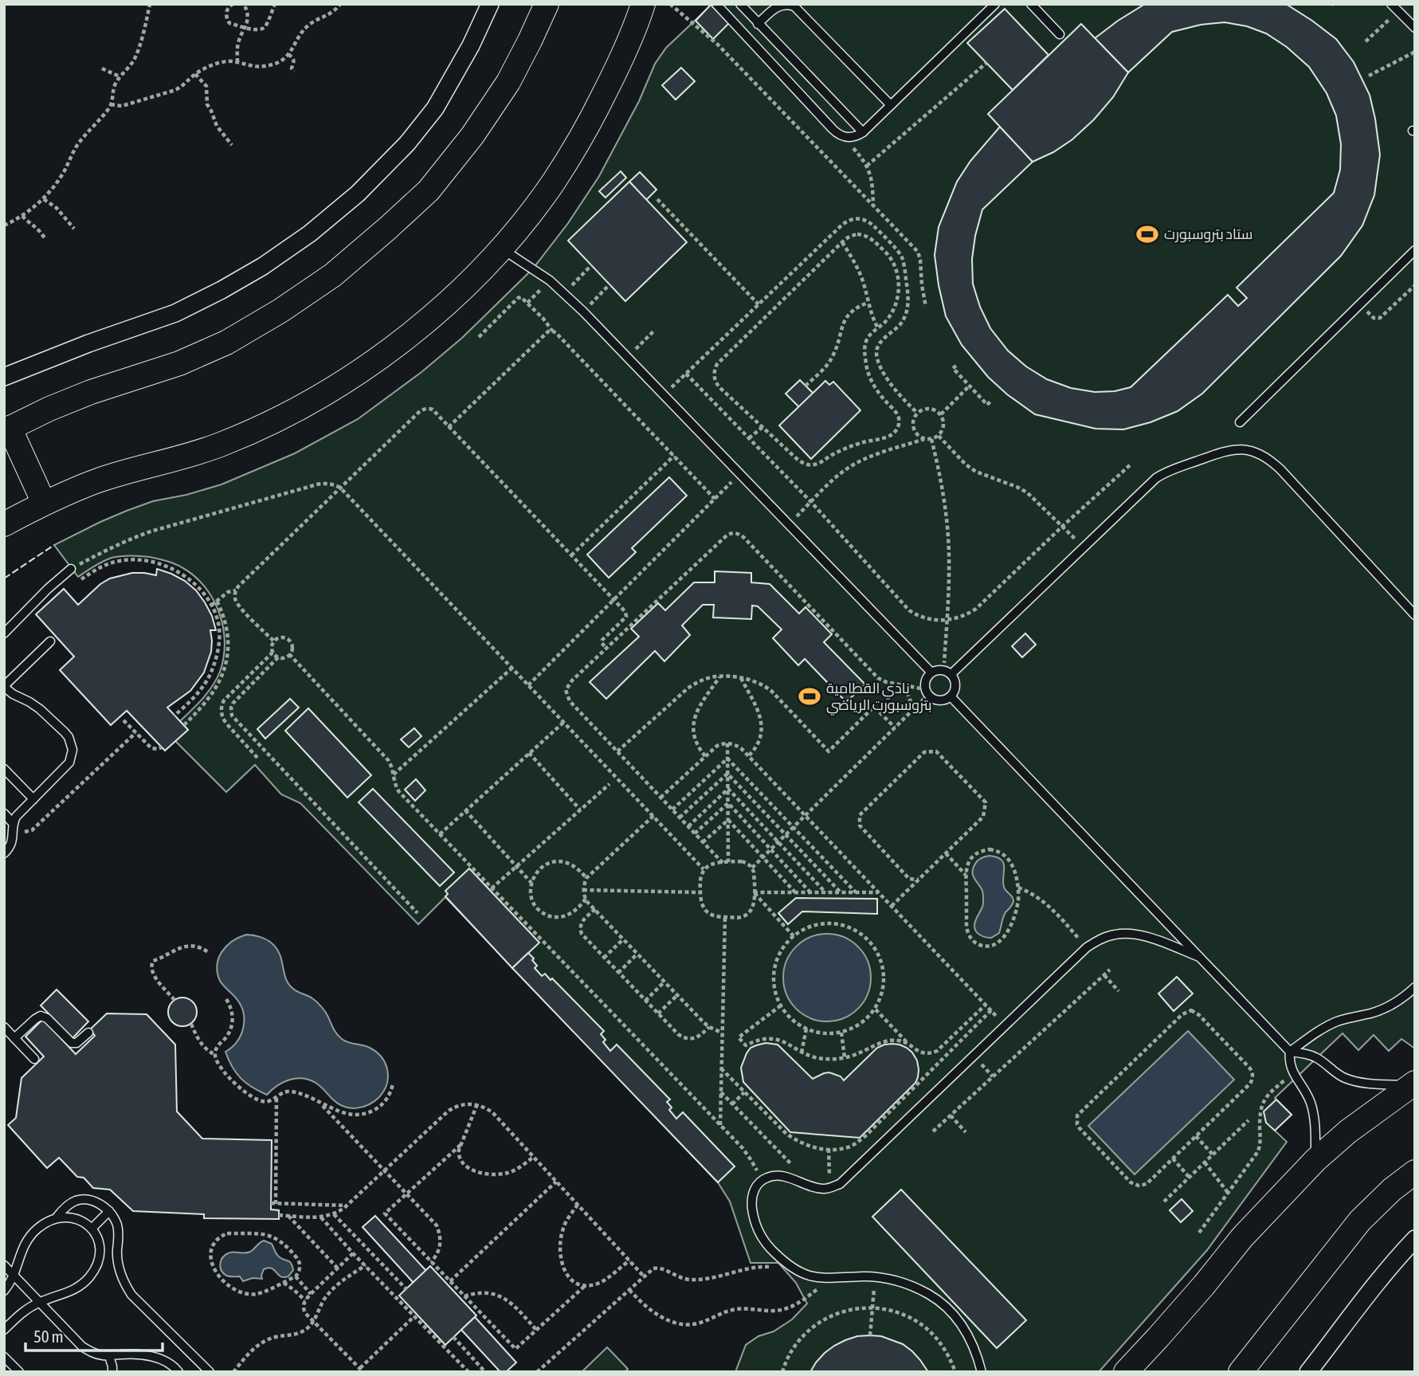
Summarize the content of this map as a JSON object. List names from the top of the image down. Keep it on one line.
{"places":{"sports":["ستاد بتروسبورت","نادي القطامية بتروسبورت الرياضي"]},"scale_bar":"50 m"}
